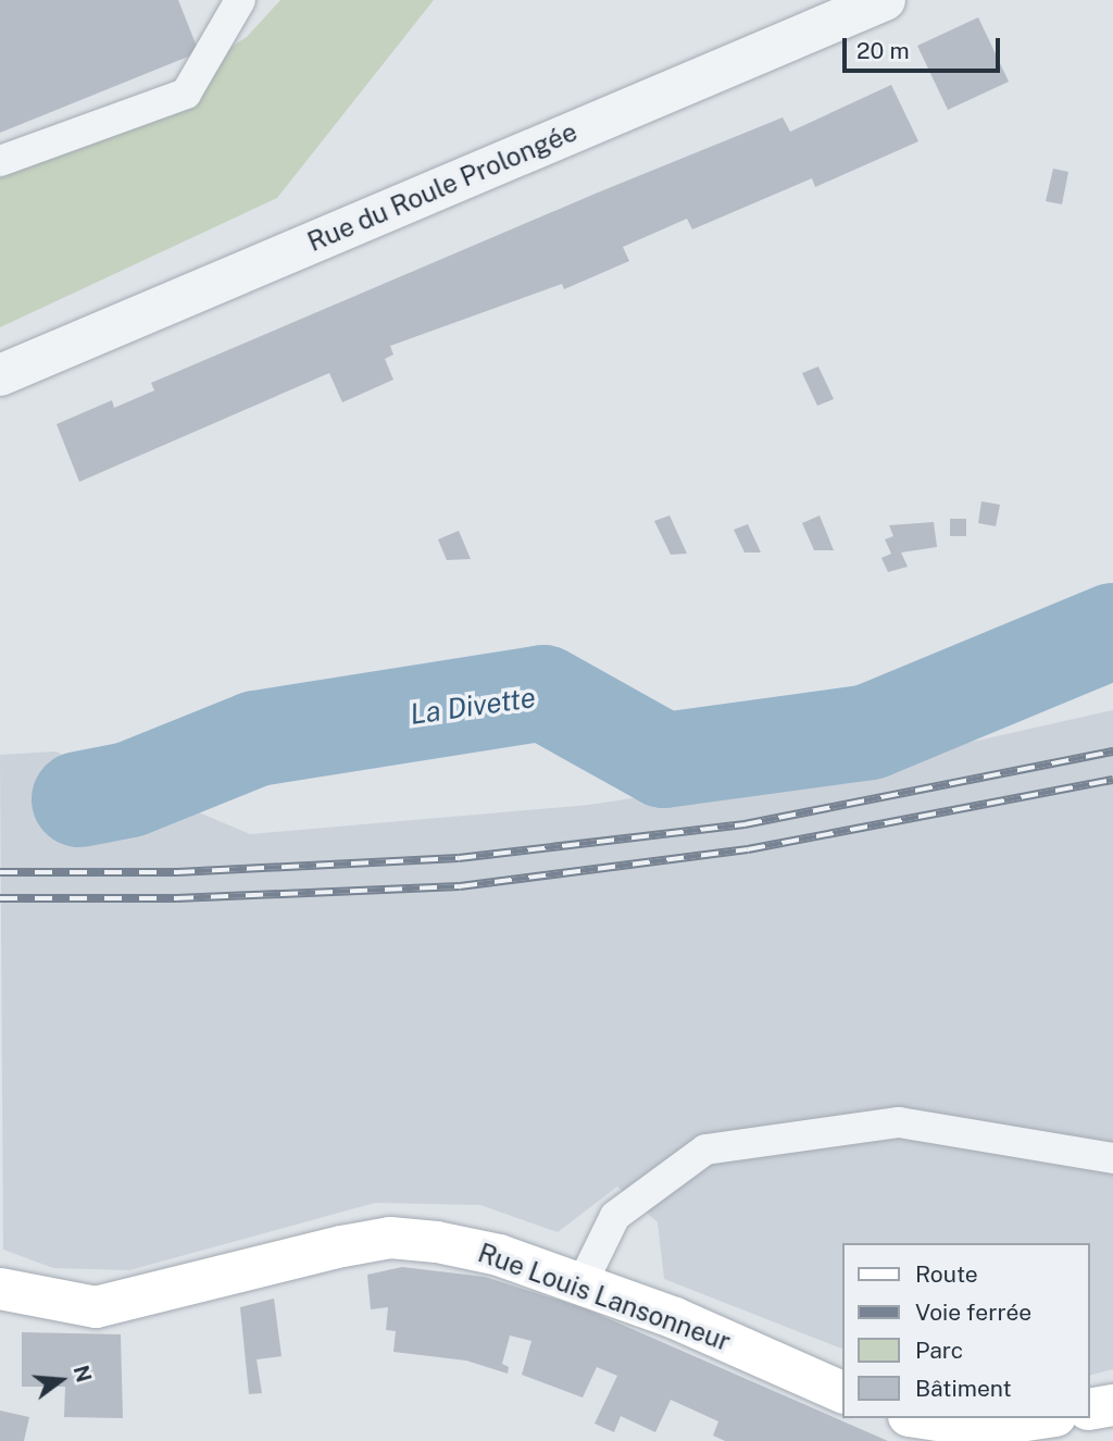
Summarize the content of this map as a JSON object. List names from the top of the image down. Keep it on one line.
{"streets":{"main road":["Rue Louis Lansonneur"],"street":["Rue du Roule Prolongée"]},"water":["La Divette"],"legend":["Route","Voie ferrée","Parc","Bâtiment"],"scale_bar":"20 m","north":"right"}
